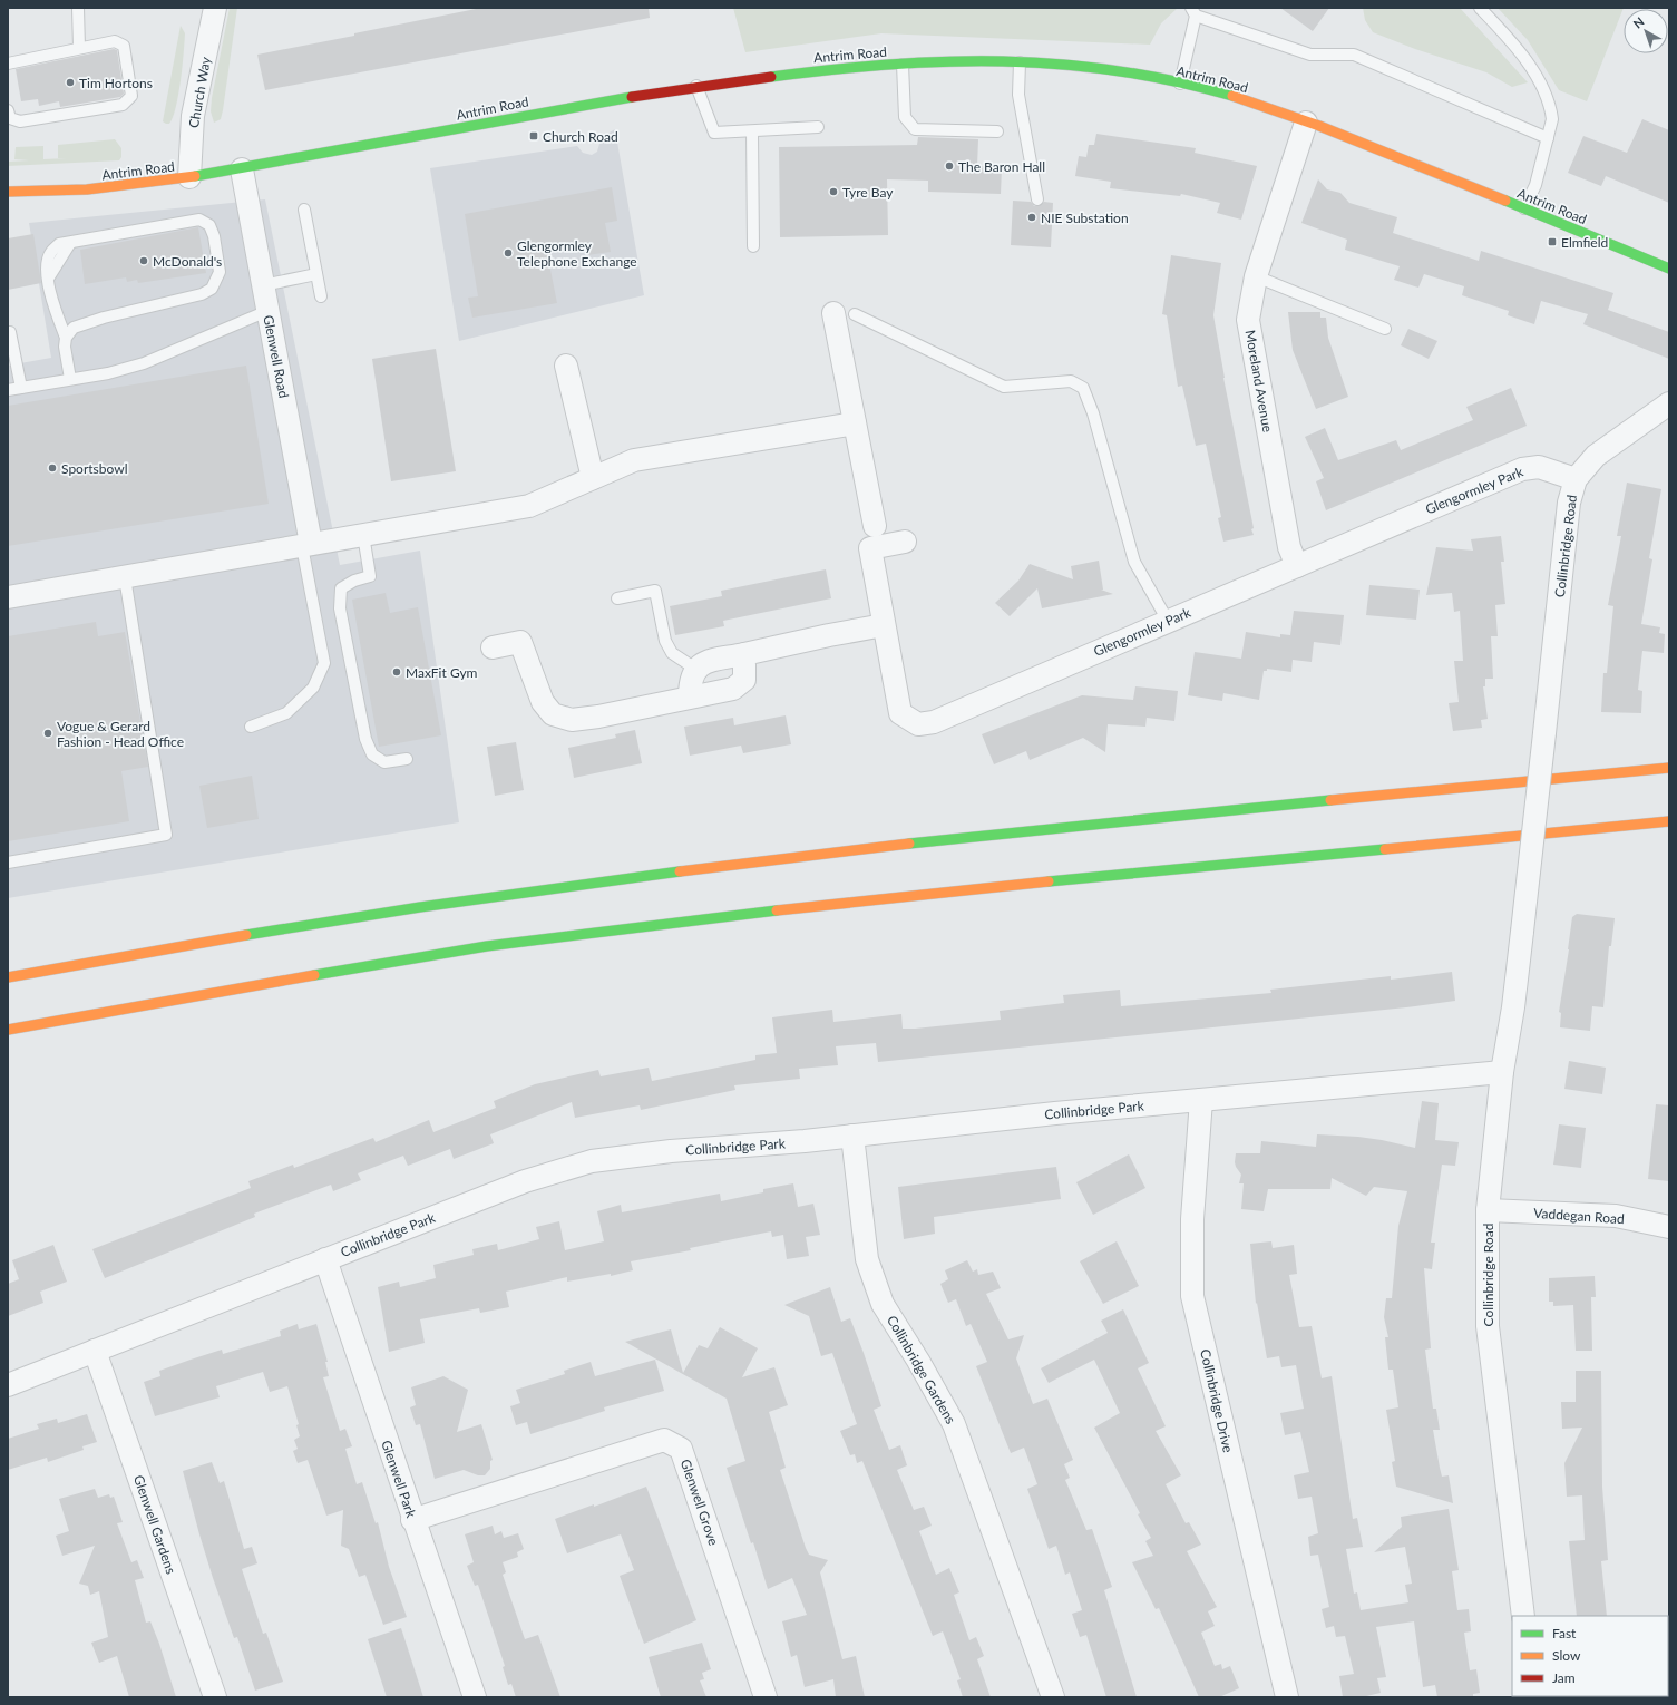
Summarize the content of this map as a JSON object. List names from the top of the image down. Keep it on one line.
{"streets":{"main road":["Antrim Road"],"street":["Church Way","Glenwell Road","Moreland Avenue","Glengormley Park","Collinbridge Road","Collinbridge Park","Vaddegan Road","Collinbridge Gardens","Collinbridge Drive","Glenwell Park","Glenwell Grove","Glenwell Gardens"]},"crossings":[["Antrim Road","Church Way"],["Antrim Road","Glenwell Road"],["Antrim Road","Moreland Avenue"],["Moreland Avenue","Glengormley Park"],["Glengormley Park","Collinbridge Road"],["Collinbridge Road","Collinbridge Park"],["Collinbridge Road","Vaddegan Road"],["Collinbridge Park","Collinbridge Gardens"],["Collinbridge Park","Collinbridge Drive"],["Collinbridge Park","Glenwell Park"],["Collinbridge Park","Glenwell Gardens"],["Glenwell Park","Glenwell Grove"]],"places":{"other":["Tim Hortons","The Baron Hall","Tyre Bay","NIE Substation","Glengormley Telephone Exchange","McDonald's","Sportsbowl","MaxFit Gym","Vogue & Gerard Fashion - Head Office"],"transit":["Church Road","Elmfield"]},"legend":["Fast","Slow","Jam"],"north":"top left"}
